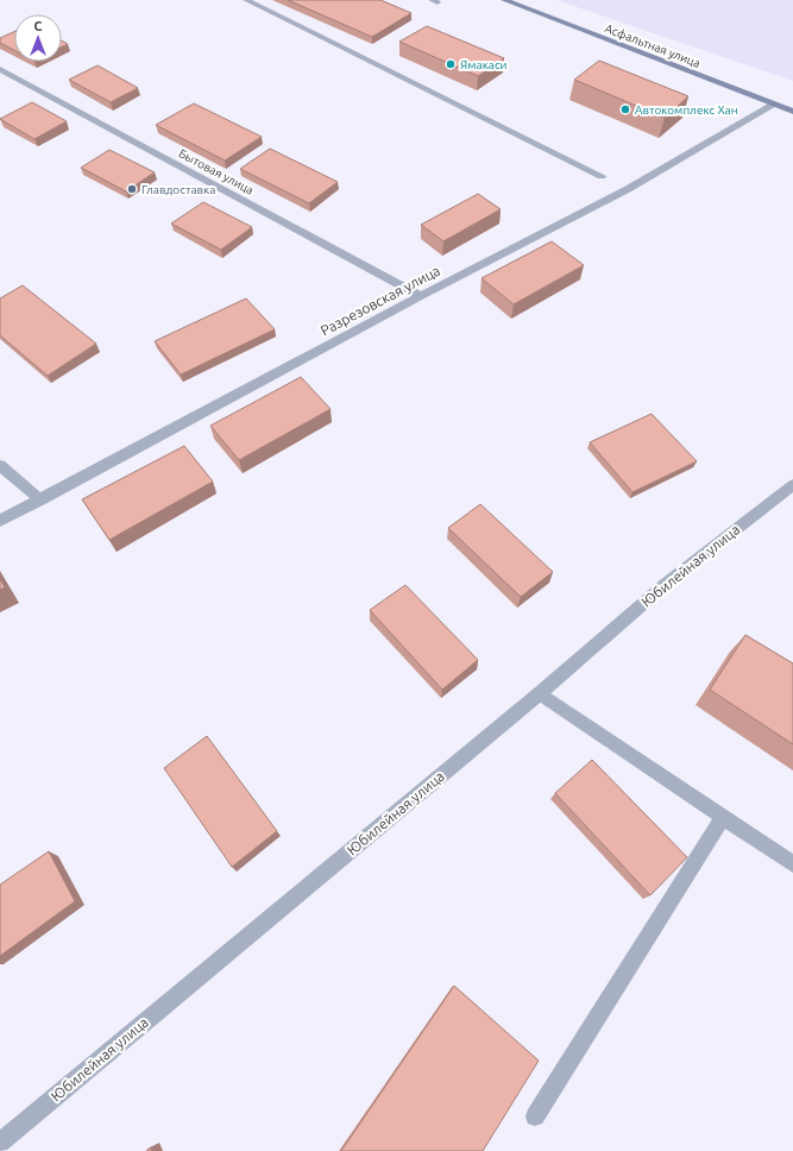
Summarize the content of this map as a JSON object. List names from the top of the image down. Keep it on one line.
{"streets":{"main road":["Асфальтная улица"],"street":["Бытовая улица","Разрезовская улица","Юбилейная улица"]},"crossings":[["Асфальтная улица","Разрезовская улица"],["Бытовая улица","Разрезовская улица"]],"places":["Ямакаси","Автокомплекс Хан","Главдоставка"],"north":"top"}
